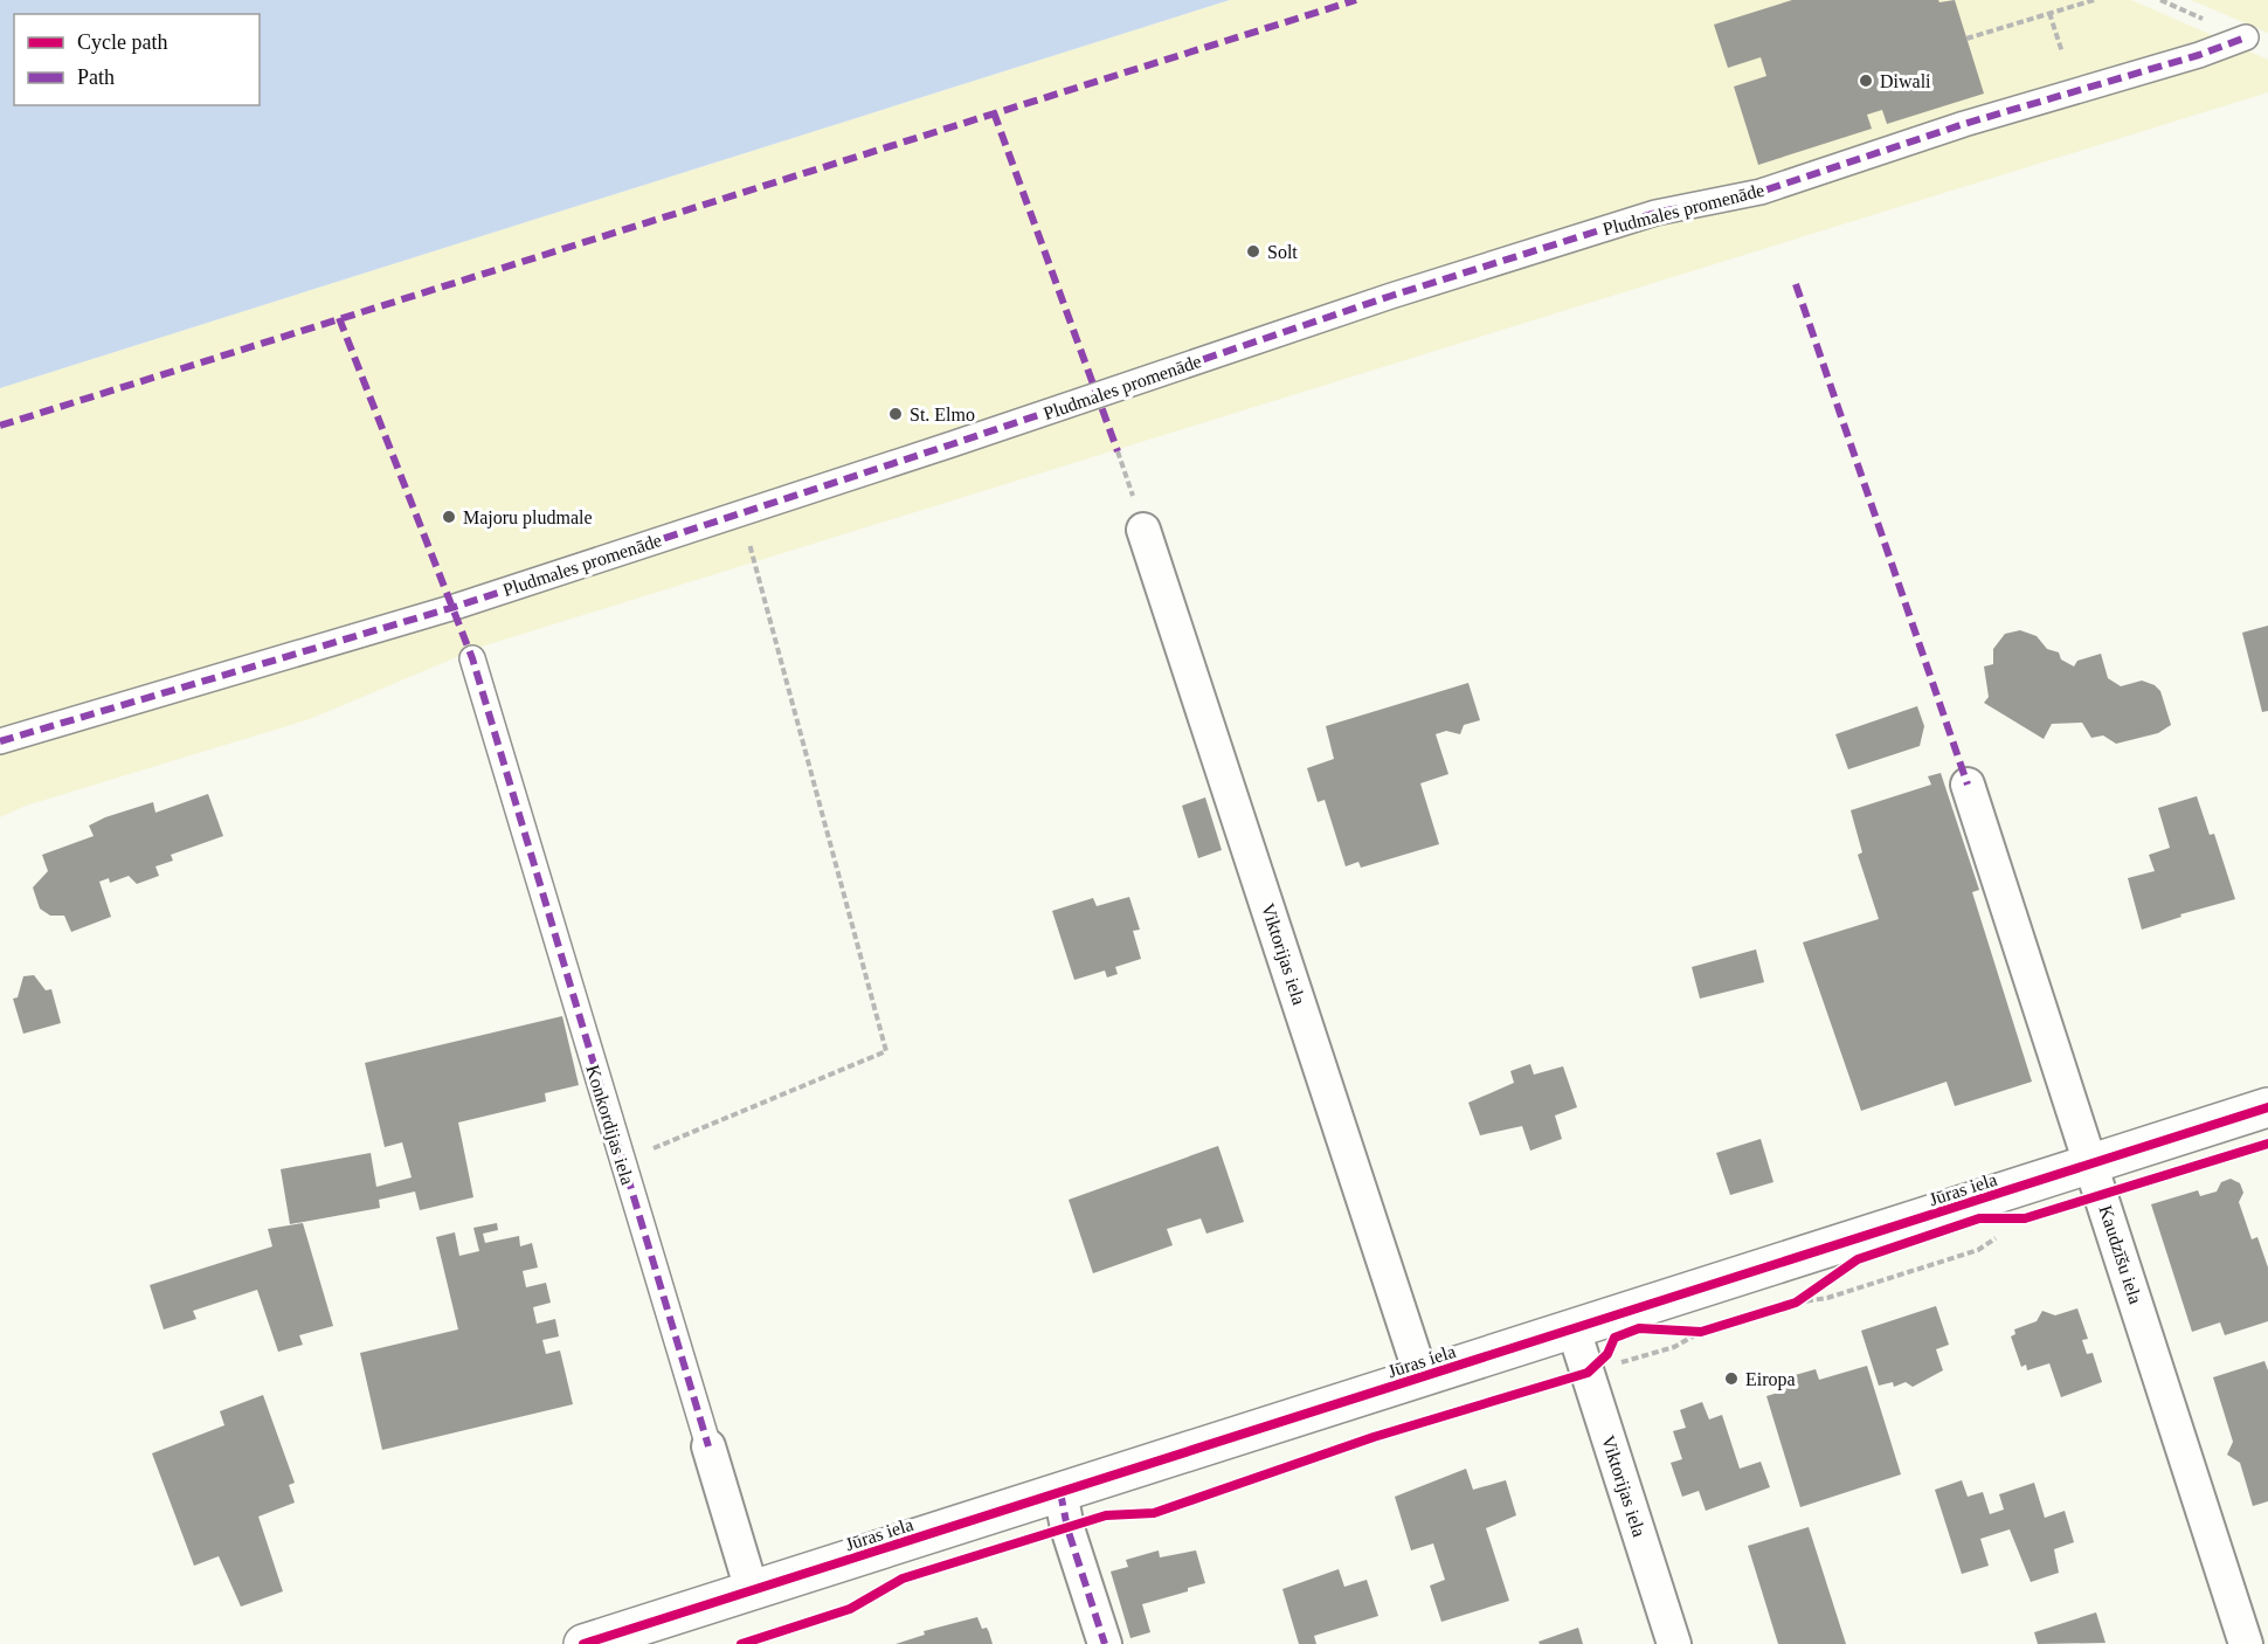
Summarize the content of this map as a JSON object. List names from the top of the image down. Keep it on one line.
{"streets":{"street":["Pludmales promenāde","Viktorijas iela","Konkordijas iela","Jūras iela","Kaudzīšu iela"]},"crossings":[["Viktorijas iela","Jūras iela"],["Konkordijas iela","Jūras iela"],["Jūras iela","Kaudzīšu iela"]],"places":["Diwali","Solt","St. Elmo","Majoru pludmale","Eiropa"],"legend":["Cycle path","Path"]}
